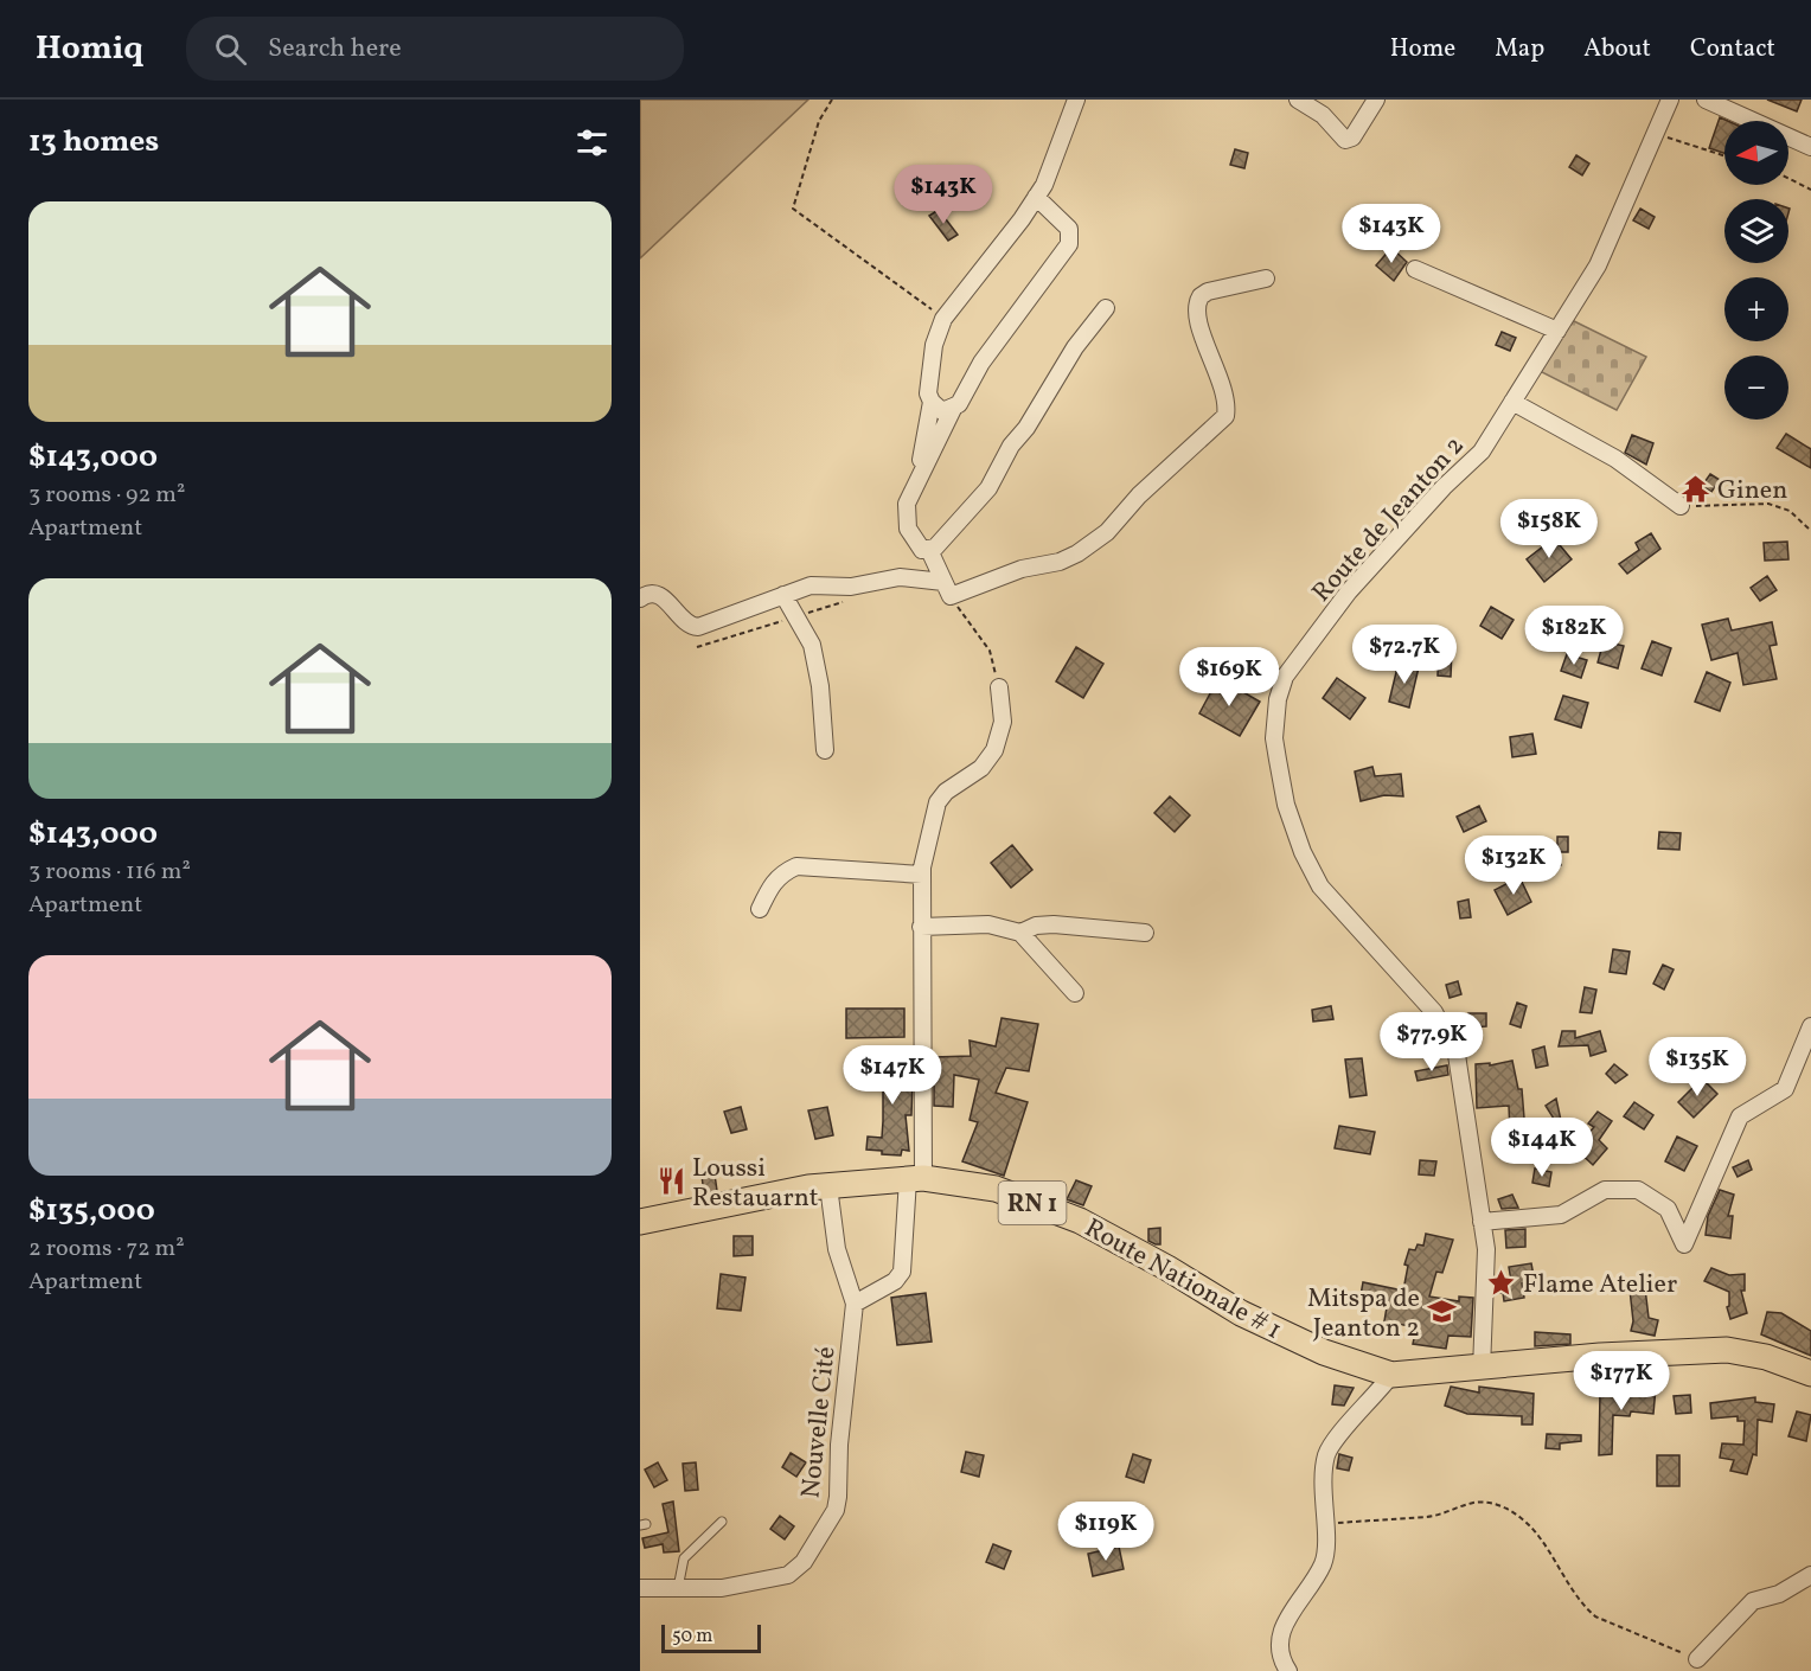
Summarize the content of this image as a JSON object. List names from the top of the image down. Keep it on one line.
{"streets":{"main road":["RN 1","Route Nationale # 1"],"street":["Route de Jeanton 2","Nouvelle Cité"]},"crossings":[["Route de Jeanton 2","Route Nationale # 1"]],"places":{"temple":["Ginen"],"restaurant":["Loussi Restauarnt"],"place":["Flame Atelier"],"school or university":["Mitspa de Jeanton 2"]},"scale_bar":"50 m","north":"left","page":{"header":"Homiq","search":"Search here","nav":["Home","Map","About","Contact"],"heading":"13 homes","map_buttons":["+","−"],"price":["$143K","$143K","$158K","$182K","$72.7K","$169K","$132K","$77.9K","$135K","$147K","$144K","$177K","$119K"],"list":[{"name":"$143,000","note":"3 rooms · 92 m² · Apartment"},{"name":"$143,000","note":"3 rooms · 116 m² · Apartment"},{"name":"$135,000","note":"2 rooms · 72 m² · Apartment"}],"scale":"50 m"}}
